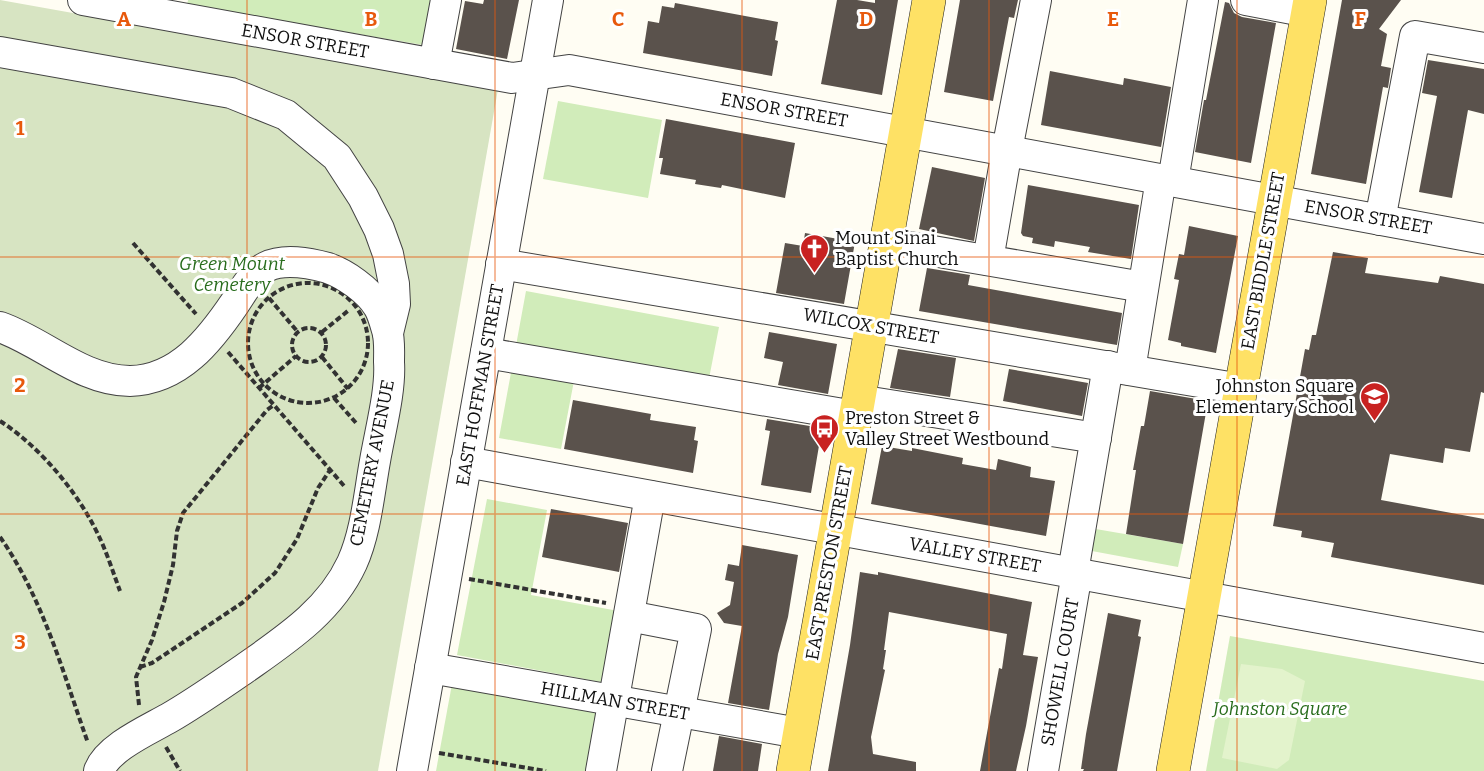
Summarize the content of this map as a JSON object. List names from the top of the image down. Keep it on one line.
{"streets":{"main road":["EAST BIDDLE STREET","EAST PRESTON STREET"],"street":["ENSOR STREET","WILCOX STREET","EAST HOFFMAN STREET","CEMETERY AVENUE","VALLEY STREET","SHOWELL COURT","HILLMAN STREET"]},"crossings":[["ENSOR STREET","EAST BIDDLE STREET"],["ENSOR STREET","EAST HOFFMAN STREET"],["ENSOR STREET","EAST PRESTON STREET"],["ENSOR STREET","SHOWELL COURT"],["EAST BIDDLE STREET","WILCOX STREET"],["EAST BIDDLE STREET","VALLEY STREET"],["WILCOX STREET","EAST HOFFMAN STREET"],["WILCOX STREET","EAST PRESTON STREET"],["WILCOX STREET","SHOWELL COURT"],["EAST HOFFMAN STREET","VALLEY STREET"],["EAST HOFFMAN STREET","HILLMAN STREET"],["VALLEY STREET","EAST PRESTON STREET"],["VALLEY STREET","SHOWELL COURT"],["EAST PRESTON STREET","HILLMAN STREET"]],"parks":["Green Mount Cemetery","Johnston Square"],"places":{"church":["Mount Sinai Baptist Church"],"school or university":["Johnston Square Elementary School"],"bus stop":["Preston Street & Valley Street Westbound"]},"grid":{"columns":["A","B","C","D","E","F"],"rows":["1","2","3"]}}
